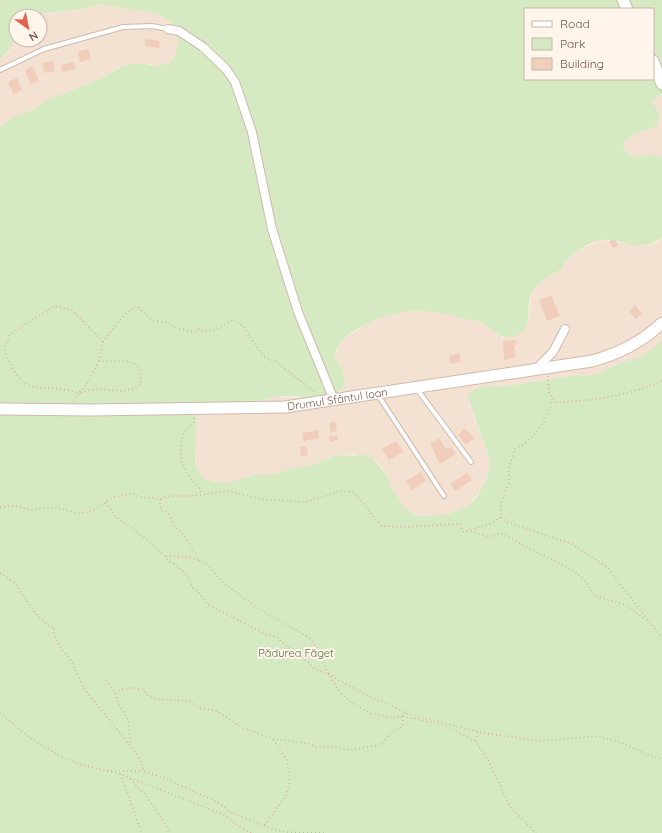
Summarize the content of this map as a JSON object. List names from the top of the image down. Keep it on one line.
{"streets":{"main road":["Drumul Sfântul Ioan"]},"parks":["Pădurea Făget"],"legend":["Road","Park","Building"],"north":"bottom right"}
